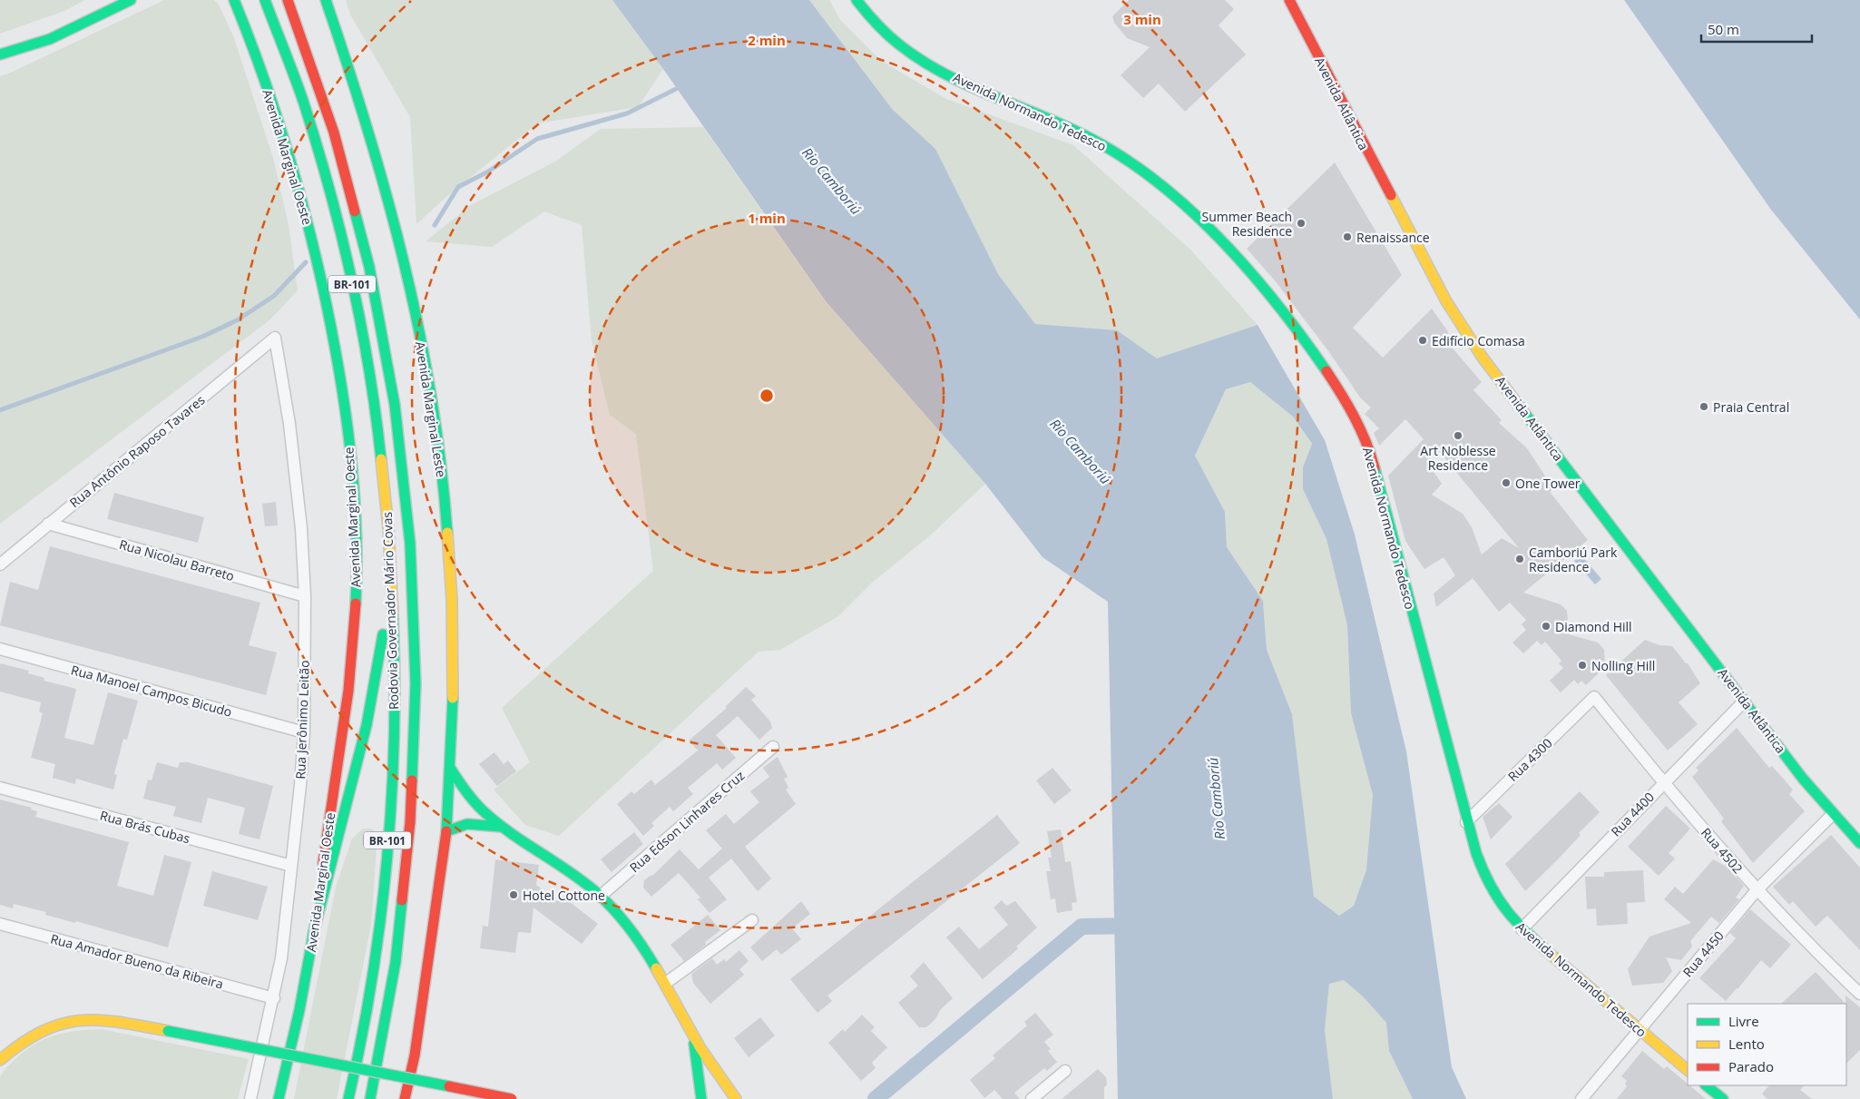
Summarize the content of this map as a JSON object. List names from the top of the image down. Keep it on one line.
{"streets":{"main road":["Avenida Atlântica","Avenida Normando Tedesco","Avenida Marginal Oeste","BR-101","Avenida Marginal Leste","Rodovia Governador Mário Covas"],"street":["Rua Antônio Raposo Tavares","Rua Nicolau Barreto","Rua Manoel Campos Bicudo","Rua Jerônimo Leitão","Rua 4300","Rua 4400","Rua Edson Linhares Cruz","Rua Brás Cubas","Rua 4502","Rua 4450","Rua Amador Bueno da Ribeira"]},"crossings":[["Avenida Atlântica","Rua 4400"],["Avenida Atlântica","Rua 4450"],["Avenida Normando Tedesco","Rua 4300"],["Avenida Normando Tedesco","Rua 4400"],["Avenida Normando Tedesco","Rua 4450"],["Rua Antônio Raposo Tavares","Rua Nicolau Barreto"],["Rua Antônio Raposo Tavares","Rua Jerônimo Leitão"],["Rua Nicolau Barreto","Rua Jerônimo Leitão"],["Rua Manoel Campos Bicudo","Rua Jerônimo Leitão"],["Rua Jerônimo Leitão","Rua Brás Cubas"],["Rua Jerônimo Leitão","Rua Amador Bueno da Ribeira"],["Rua 4300","Rua 4502"],["Rua 4400","Rua 4502"],["Rua 4502","Rua 4450"]],"water":["Rio Camboriú"],"places":["Summer Beach Residence","Renaissance","Edifício Comasa","Praia Central","Art Noblesse Residence","One Tower","Camboriú Park Residence","Diamond Hill","Nolling Hill","Hotel Cottone"],"legend":["Livre","Lento","Parado"],"scale_bar":"50 m","rings":["3 min","2 min","1 min"]}
